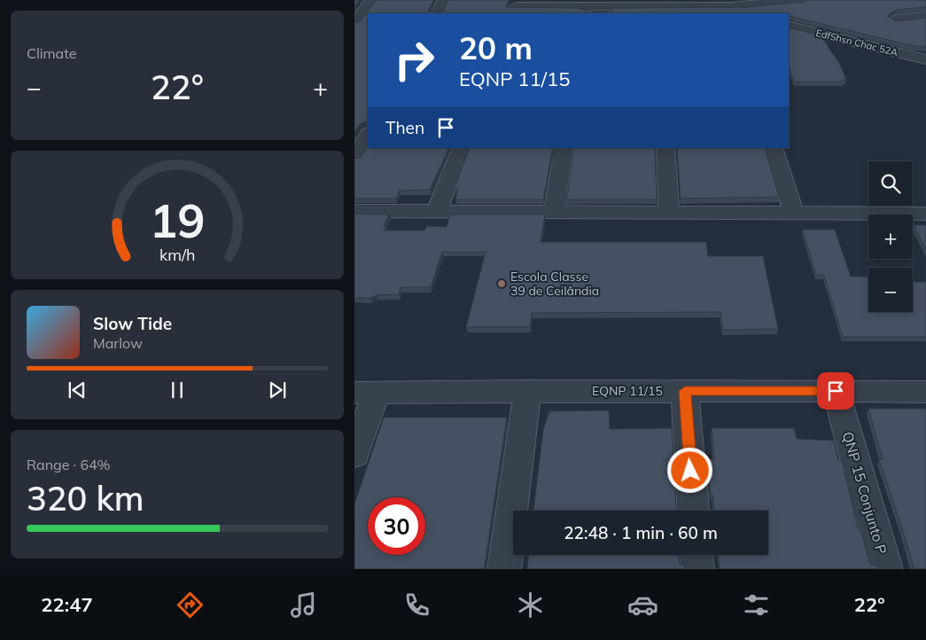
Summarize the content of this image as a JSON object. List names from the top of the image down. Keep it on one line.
{"streets":{"street":["EdfShsn Chac 52A","EQNP 11/15","QNP 15 Conjunto P"]},"crossings":[["EQNP 11/15","QNP 15 Conjunto P"]],"places":["Escola Classe 39 de Ceilândia"],"page":{"tile":["Climate",["Range · 64%","320 km"]],"turn":["20 m","EQNP 11/15"],"heat":["−","22°","+"],"then":"Then","map_buttons":["+","−"],"song":["Slow Tide","Marlow"],"limit":"30","trip":"22:48 · 1 min · 60 m","tabs":["22:47","22°"],"gauge":["19","km/h"]}}
